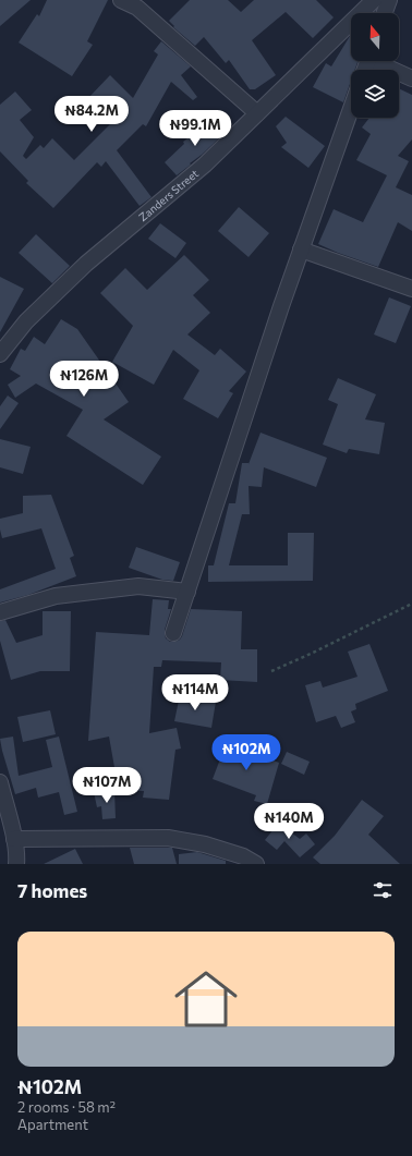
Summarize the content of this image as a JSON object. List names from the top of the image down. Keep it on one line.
{"streets":{"street":["Zanders Street"]},"north":"top","page":{"price":["₦84.2M","₦99.1M","₦126M","₦114M","₦102M","₦107M","₦140M"],"heading":"7 homes","list":[{"name":"₦102M","note":"2 rooms · 58 m² · Apartment"}]}}
